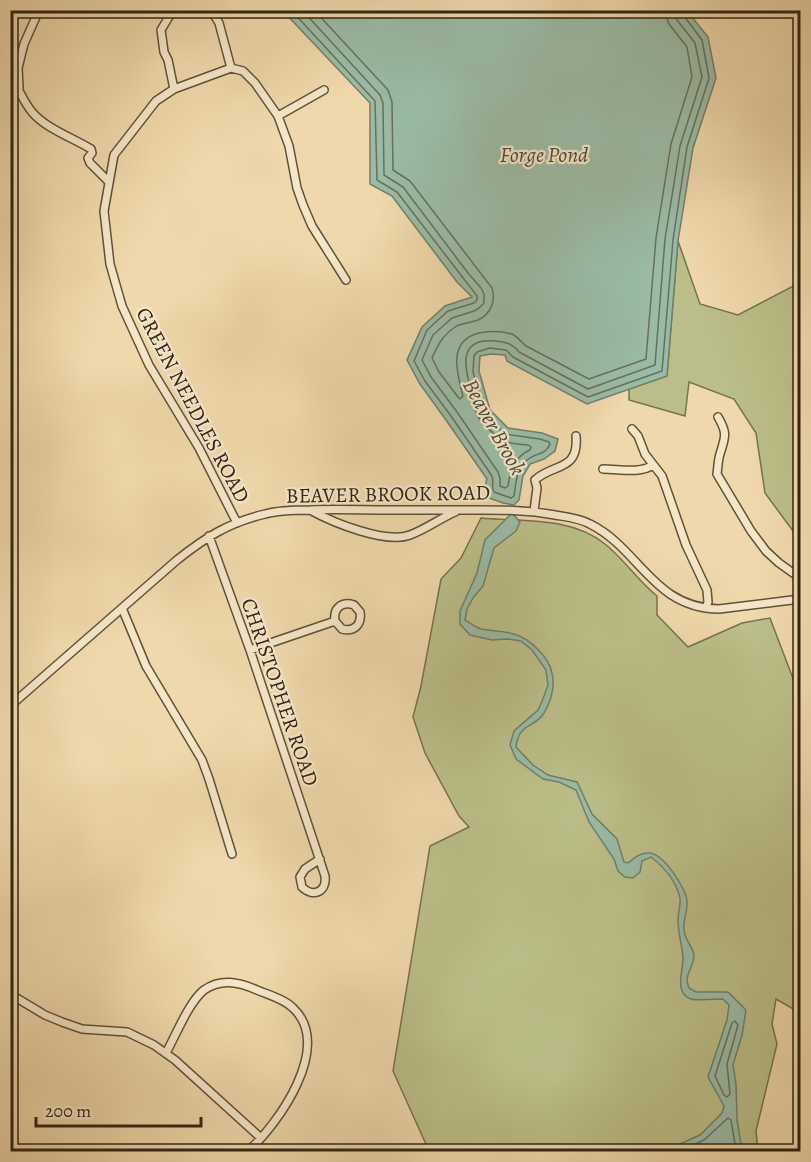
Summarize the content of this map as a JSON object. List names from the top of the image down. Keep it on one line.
{"streets":{"street":["GREEN NEEDLES ROAD","BEAVER BROOK ROAD","CHRISTOPHER ROAD"]},"crossings":[["GREEN NEEDLES ROAD","BEAVER BROOK ROAD"],["BEAVER BROOK ROAD","CHRISTOPHER ROAD"]],"water":["Forge Pond","Beaver Brook"],"scale_bar":"200 m"}
